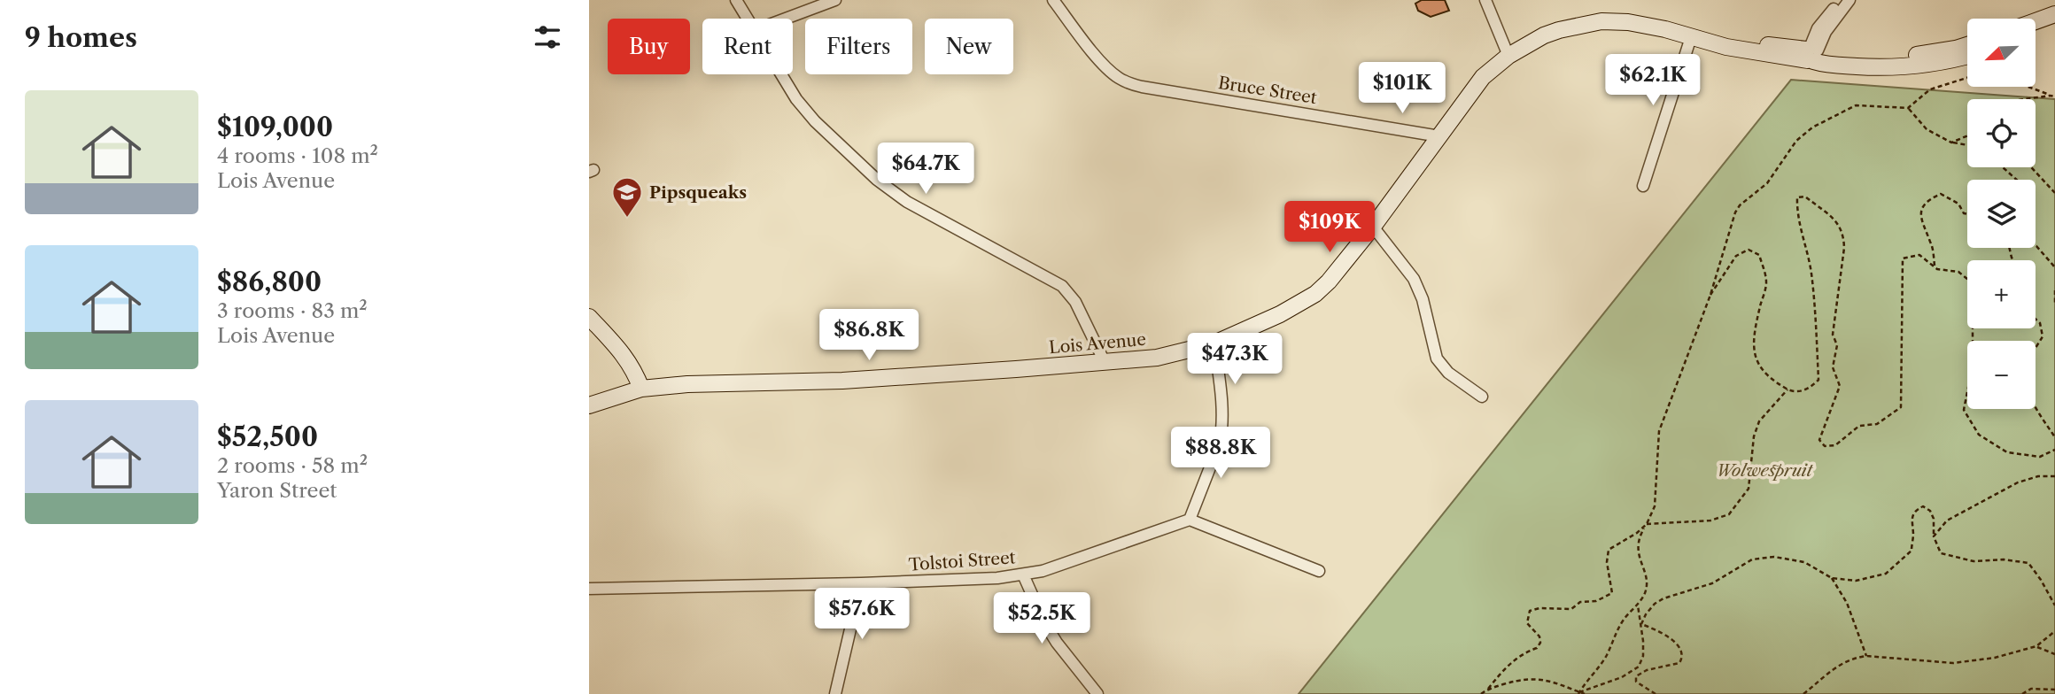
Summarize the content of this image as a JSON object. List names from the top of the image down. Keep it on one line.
{"streets":{"street":["Bruce Street","Lois Avenue","Tolstoi Street"]},"crossings":[["Bruce Street","Lois Avenue"]],"parks":["Wolwespruit"],"places":{"school or university":["Pipsqueaks"]},"north":"bottom left","page":{"heading":"9 homes","map_buttons":["+","−"],"chip":["Buy","Rent","Filters","New"],"price":["$62.1K","$101K","$64.7K","$109K","$86.8K","$47.3K","$88.8K","$57.6K","$52.5K"],"list":[{"name":"$109,000","note":"4 rooms · 108 m² · Lois Avenue"},{"name":"$86,800","note":"3 rooms · 83 m² · Lois Avenue"},{"name":"$52,500","note":"2 rooms · 58 m² · Yaron Street"}]}}
